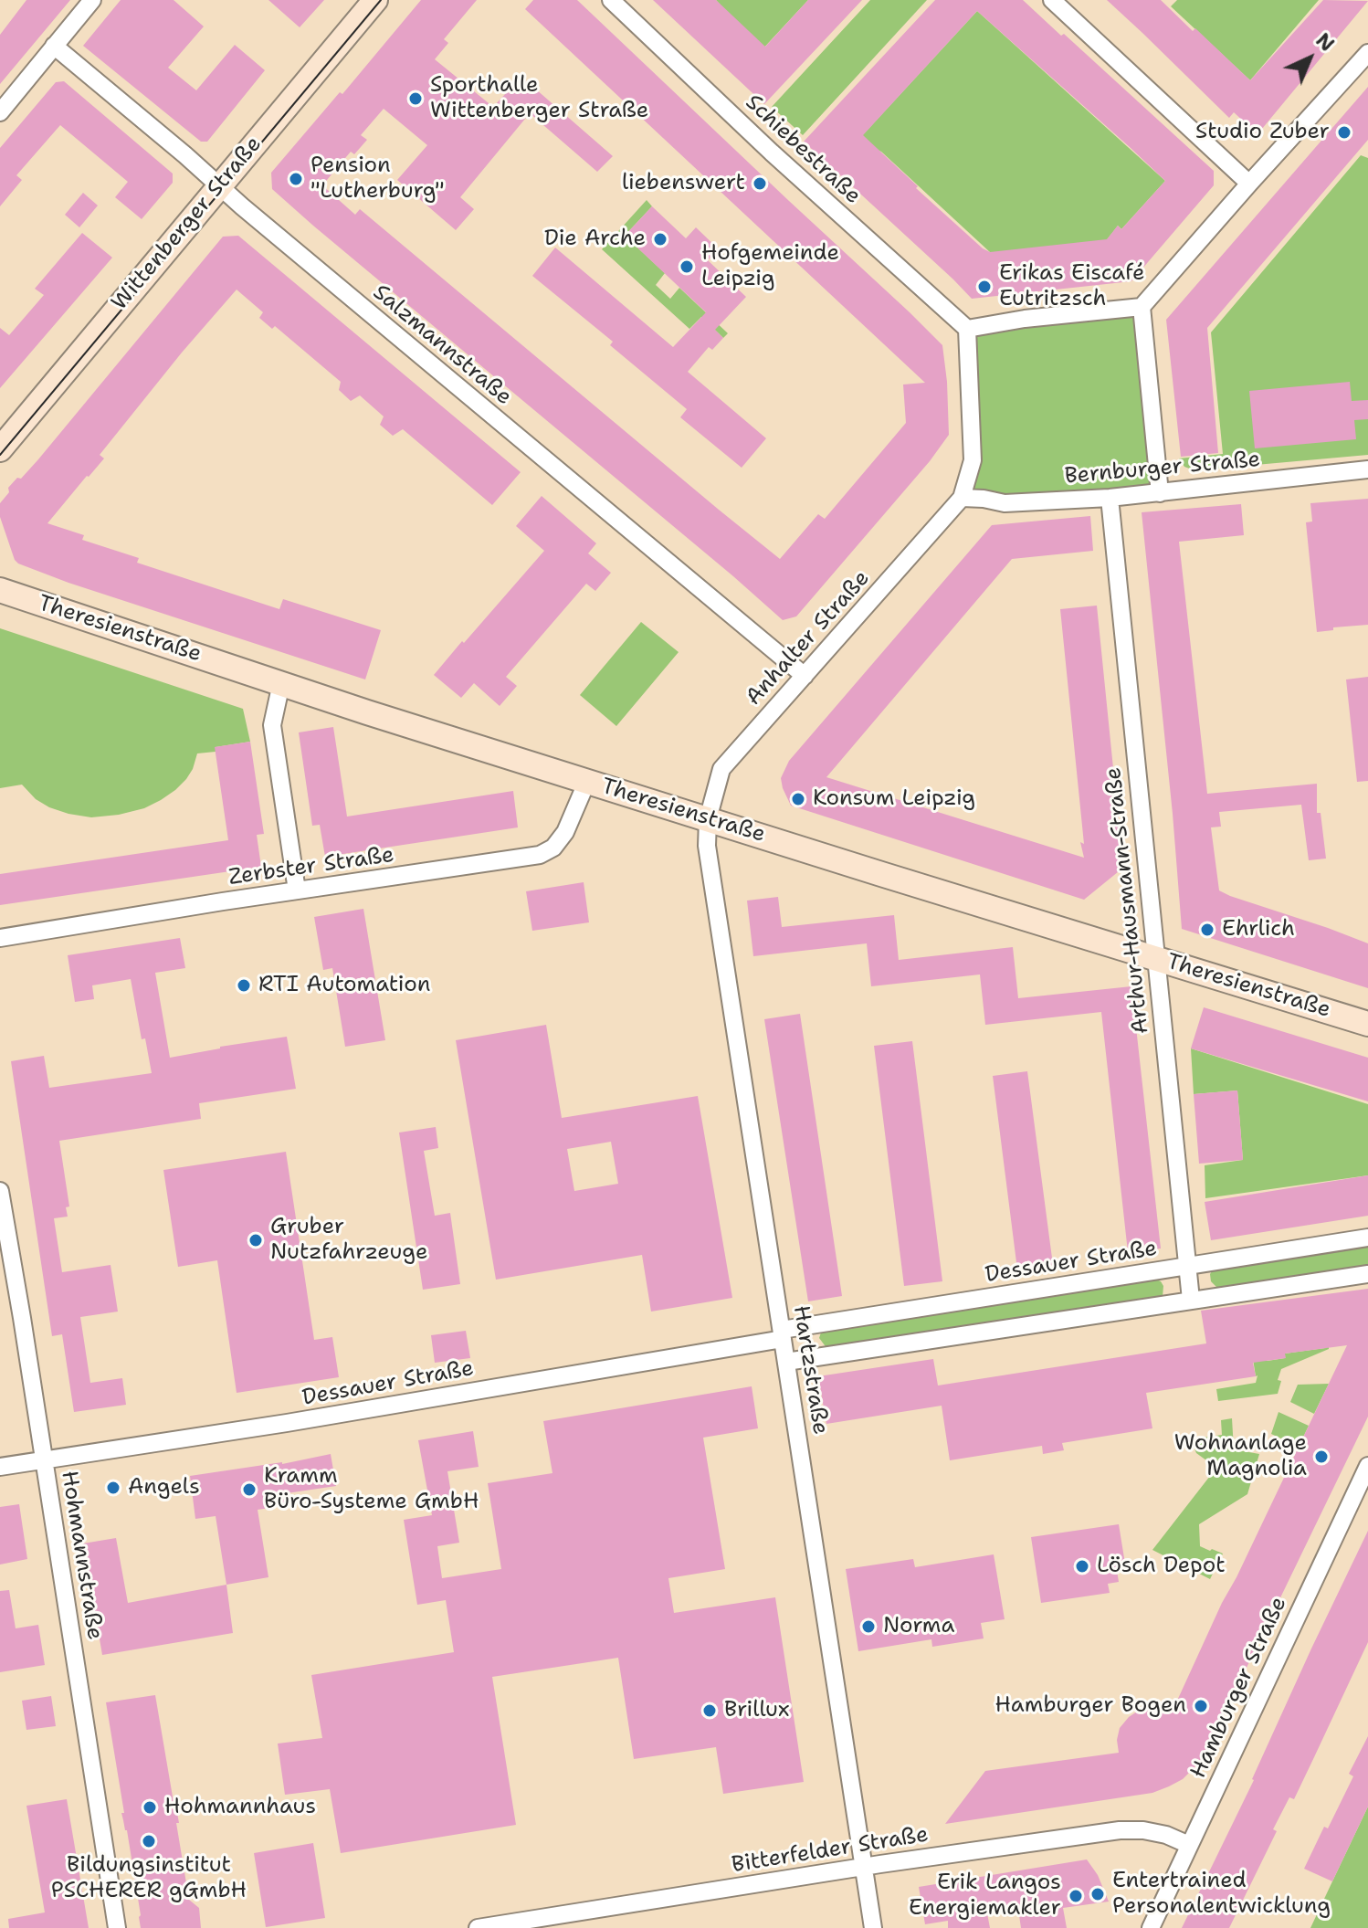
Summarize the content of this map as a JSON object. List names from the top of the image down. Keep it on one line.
{"streets":{"main road":["Wittenberger Straße","Theresienstraße"],"street":["Schiebestraße","Salzmannstraße","Bernburger Straße","Anhalter Straße","Zerbster Straße","Arthur-Hausmann-Straße","Dessauer Straße","Hartzstraße","Hohmannstraße","Hamburger Straße","Bitterfelder Straße"]},"crossings":[["Wittenberger Straße","Salzmannstraße"],["Salzmannstraße","Anhalter Straße"],["Bernburger Straße","Anhalter Straße"],["Bernburger Straße","Arthur-Hausmann-Straße"],["Theresienstraße","Anhalter Straße"],["Theresienstraße","Zerbster Straße"],["Theresienstraße","Arthur-Hausmann-Straße"],["Theresienstraße","Hartzstraße"],["Anhalter Straße","Hartzstraße"],["Arthur-Hausmann-Straße","Dessauer Straße"],["Dessauer Straße","Hartzstraße"],["Dessauer Straße","Hohmannstraße"],["Hartzstraße","Bitterfelder Straße"],["Hamburger Straße","Bitterfelder Straße"]],"places":["Sporthalle Wittenberger Straße","Studio Zuber","Pension \"Lutherburg\"","liebenswert","Die Arche","Hofgemeinde Leipzig","Erikas Eiscafé Eutritzsch","Konsum Leipzig","Ehrlich","RTI Automation","Gruber Nutzfahrzeuge","Wohnanlage Magnolia","Angels","Kramm Büro-Systeme GmbH","Lösch Depot","Norma","Hamburger Bogen","Brillux","Hohmannhaus","Bildungsinstitut PSCHERER gGmbH","Entertrained Personalentwicklung","Erik Langos Energiemakler"],"north":"top right"}
